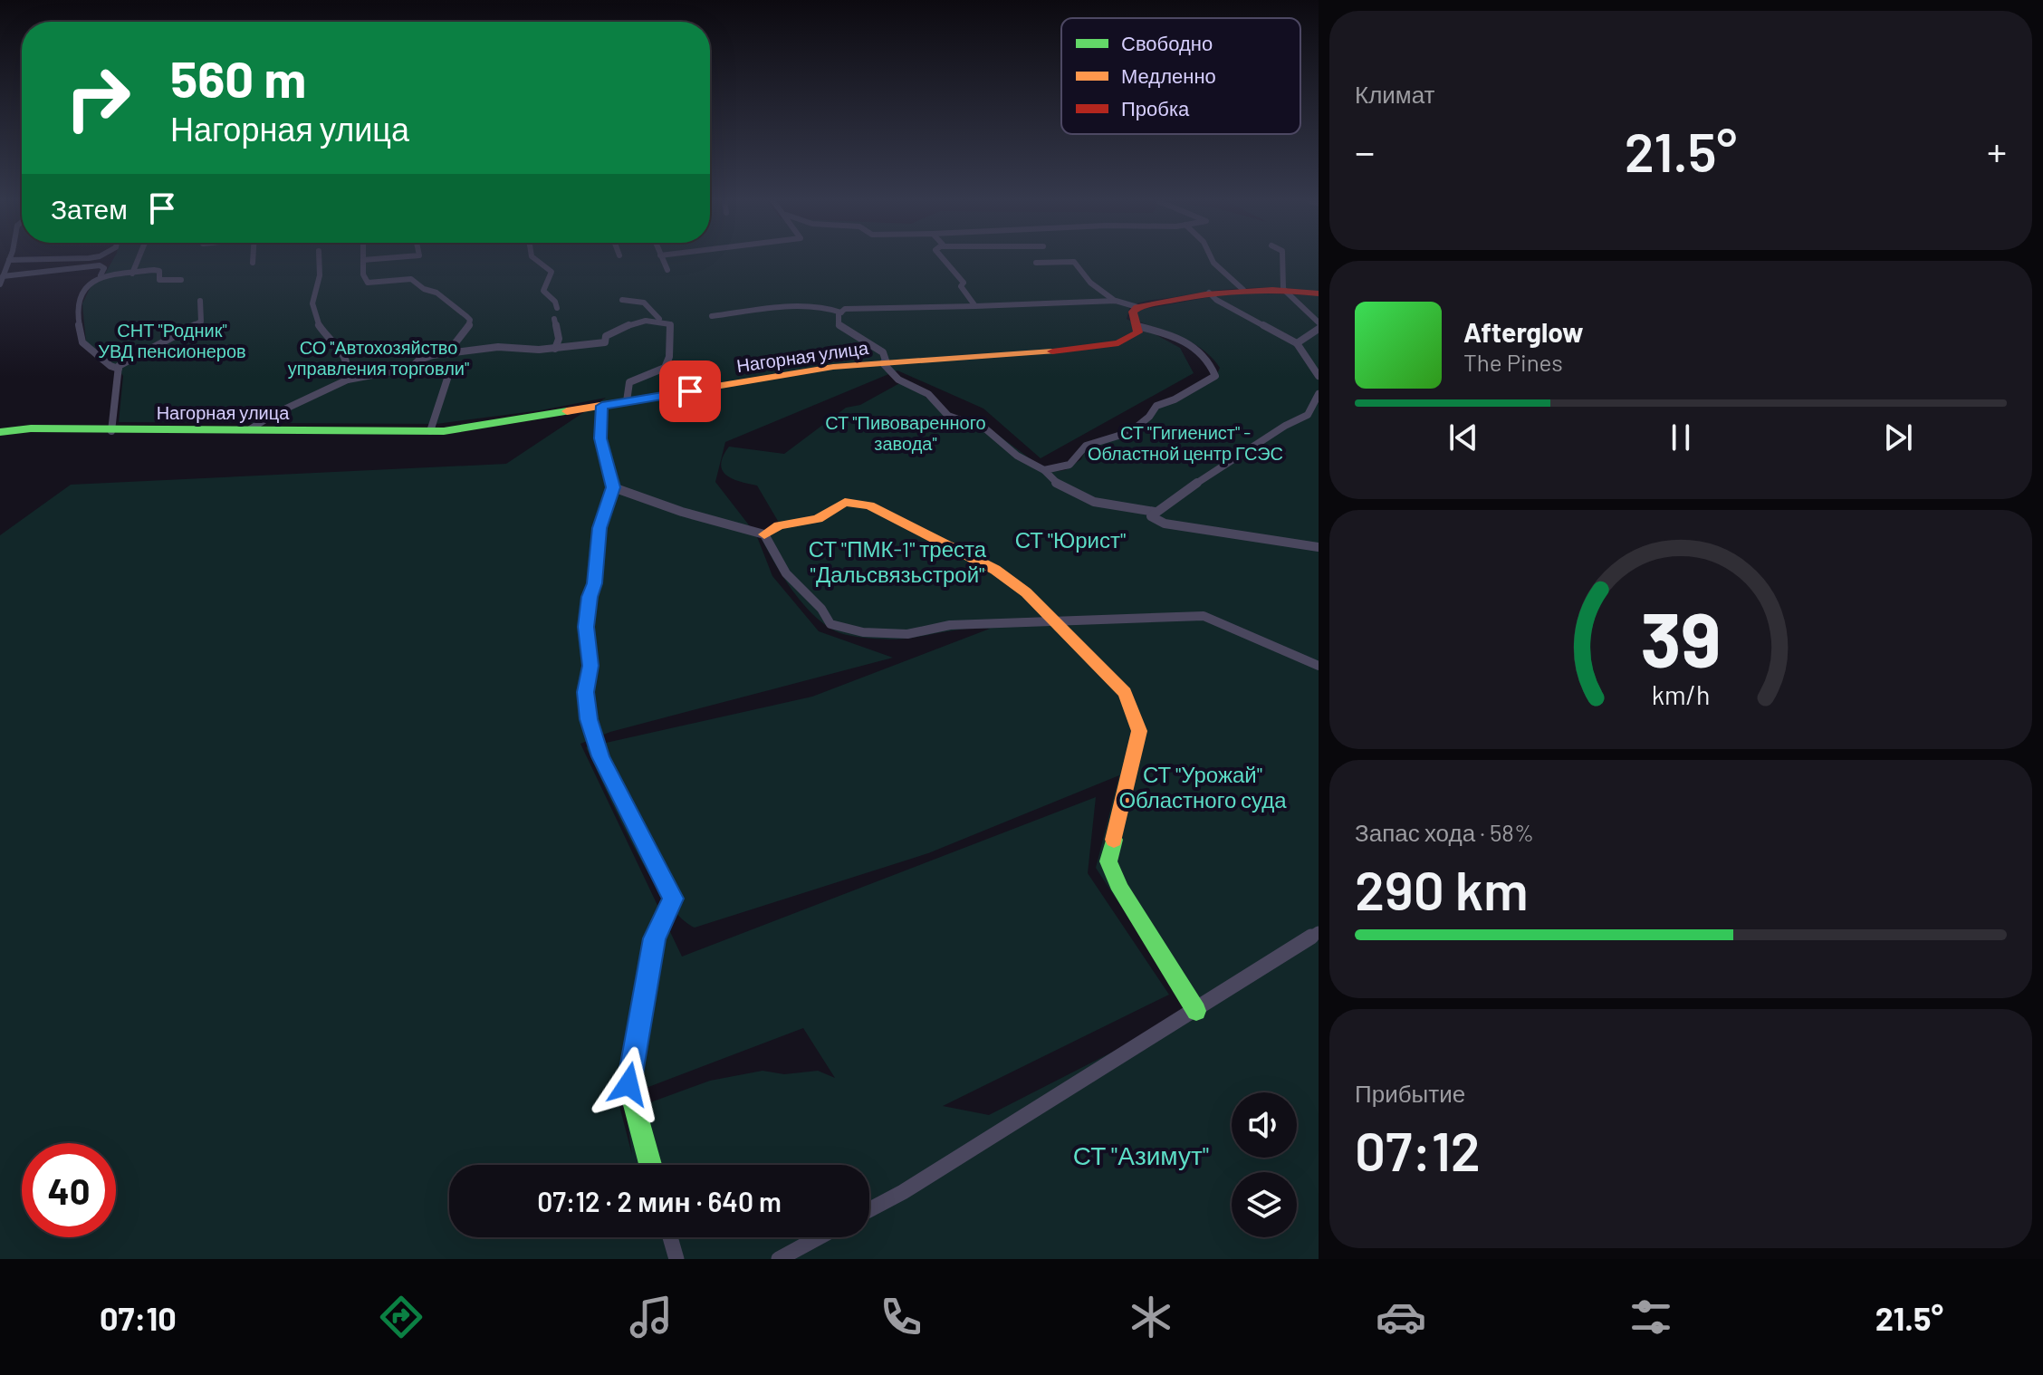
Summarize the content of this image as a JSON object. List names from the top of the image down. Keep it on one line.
{"streets":{"street":["Нагорная улица"]},"parks":["СНТ \"Родник\" УВД пенсионеров","СО \"Автохозяйство управления торговли\"","СТ \"Пивоваренного завода\"","СТ \"Гигиенист\" - Областной центр ГСЭС","СТ \"Юрист\"","СТ \"ПМК-1\" треста \"Дальсвязьстрой\"","СТ \"Урожай\" Областного суда","СТ \"Азимут\""],"legend":["Свободно","Медленно","Пробка"],"page":{"tile":["Климат",["Запас хода · 58%","290 km"],["Прибытие","07:12"]],"turn":["560 m","Нагорная улица"],"heat":["−","21.5°","+"],"then":"Затем","song":["Afterglow","The Pines"],"limit":"40","trip":"07:12 · 2 мин · 640 m","tabs":["07:10","21.5°"],"gauge":["39","km/h"]}}
